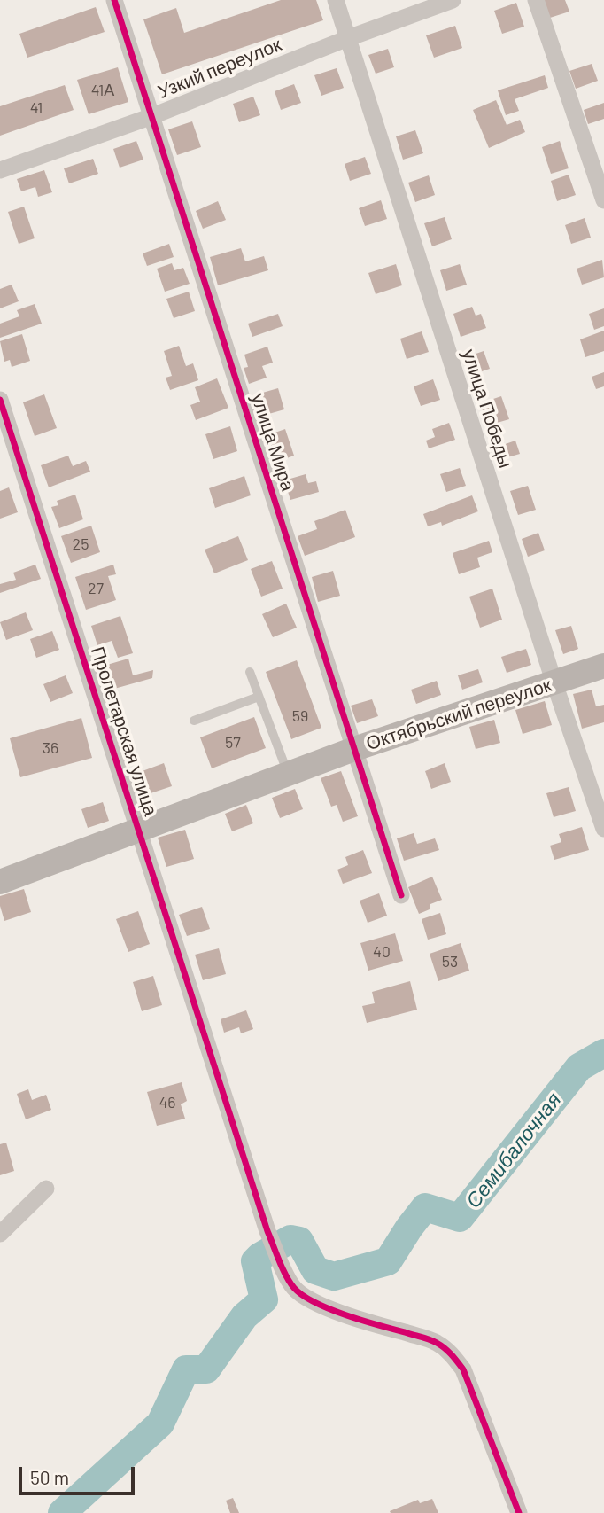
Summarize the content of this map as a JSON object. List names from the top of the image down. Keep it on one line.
{"streets":{"street":["Узкий переулок","улица Победы","улица Мира","Октябрьский переулок","Пролетарская улица"]},"crossings":[["Узкий переулок","улица Победы"],["Узкий переулок","улица Мира"],["улица Победы","Октябрьский переулок"],["улица Мира","Октябрьский переулок"],["Октябрьский переулок","Пролетарская улица"]],"water":["Семибалочная"],"house_numbers":["41А","41","25","27","59","57","36","40","53","46"],"scale_bar":"50 m"}
